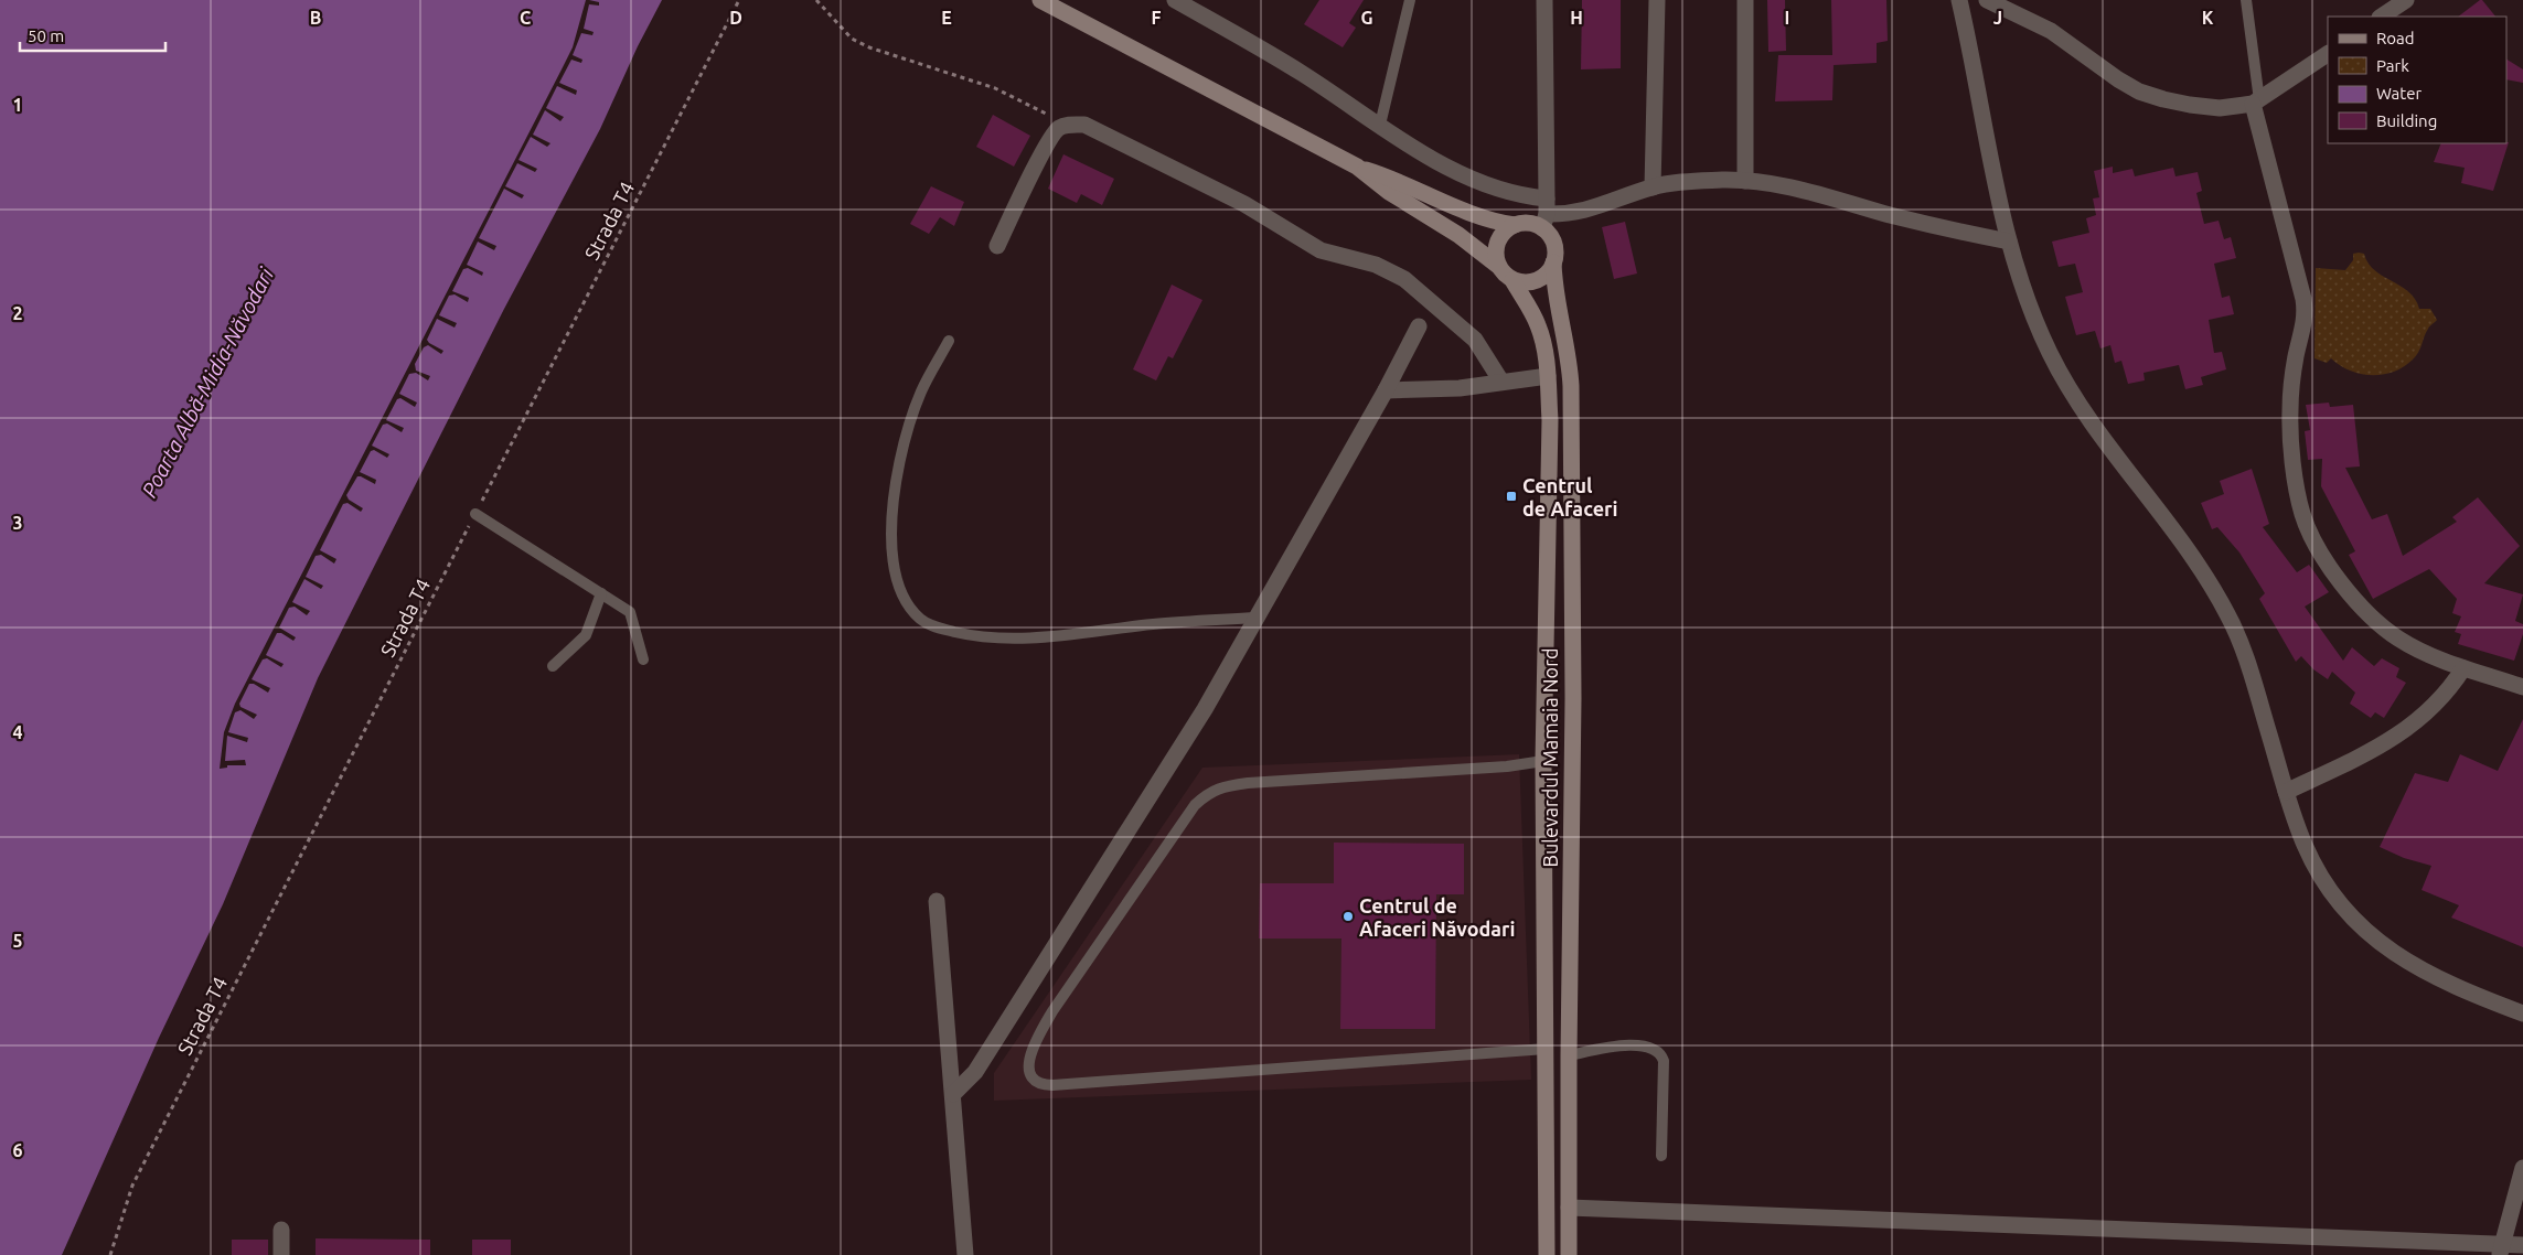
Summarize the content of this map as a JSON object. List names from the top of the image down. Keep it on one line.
{"streets":{"main road":["Bulevardul Mamaia Nord"],"path":["Strada T4"]},"water":["Poarta Albă-Midia-Năvodari"],"places":{"transit":["Centrul de Afaceri"],"other":["Centrul de Afaceri Năvodari"]},"legend":["Road","Park","Water","Building"],"scale_bar":"50 m","grid":{"columns":["B","C","D","E","F","G","H","I","J","K"],"rows":["1","2","3","4","5","6"]}}
